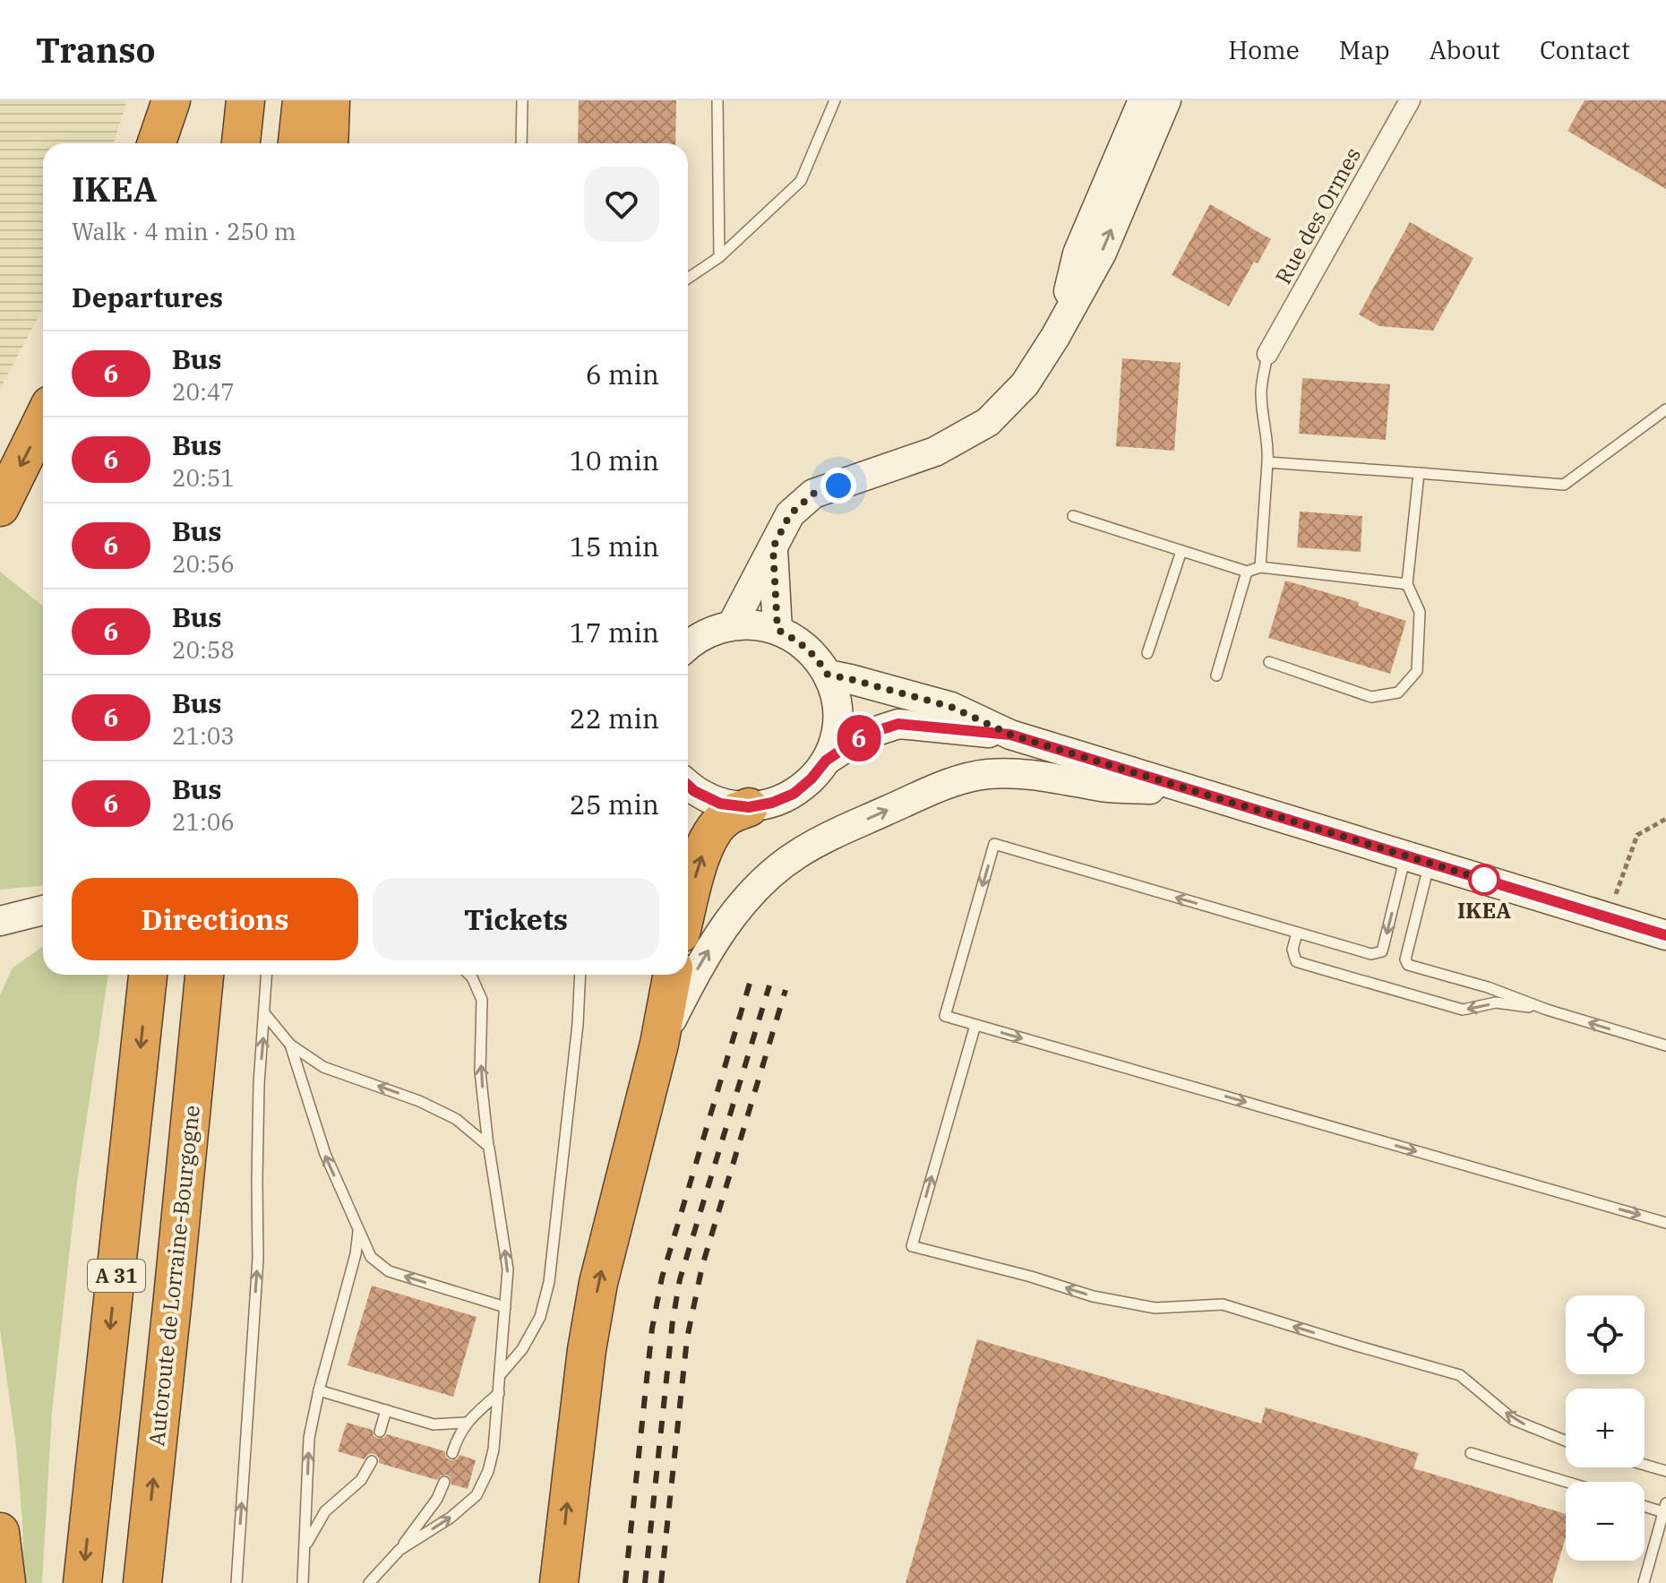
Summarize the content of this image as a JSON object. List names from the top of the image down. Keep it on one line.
{"streets":{"highway":["A 31","Autoroute de Lorraine-Bourgogne"],"street":["Rue des Ormes"]},"places":["IKEA"],"lines":["bus line 6"],"page":{"header":"Transo","nav":["Home","Map","About","Contact"],"on_map":"6","heading":[["IKEA","Walk · 4 min · 250 m"],"Departures"],"list":[{"mark":"6","name":"Bus","note":"20:47","value":"6 min"},{"mark":"6","name":"Bus","note":"20:51","value":"10 min"},{"mark":"6","name":"Bus","note":"20:56","value":"15 min"},{"mark":"6","name":"Bus","note":"20:58","value":"17 min"},{"mark":"6","name":"Bus","note":"21:03","value":"22 min"},{"mark":"6","name":"Bus","note":"21:06","value":"25 min"}],"buttons":["Directions","Tickets"],"map_buttons":["+","−"]}}
